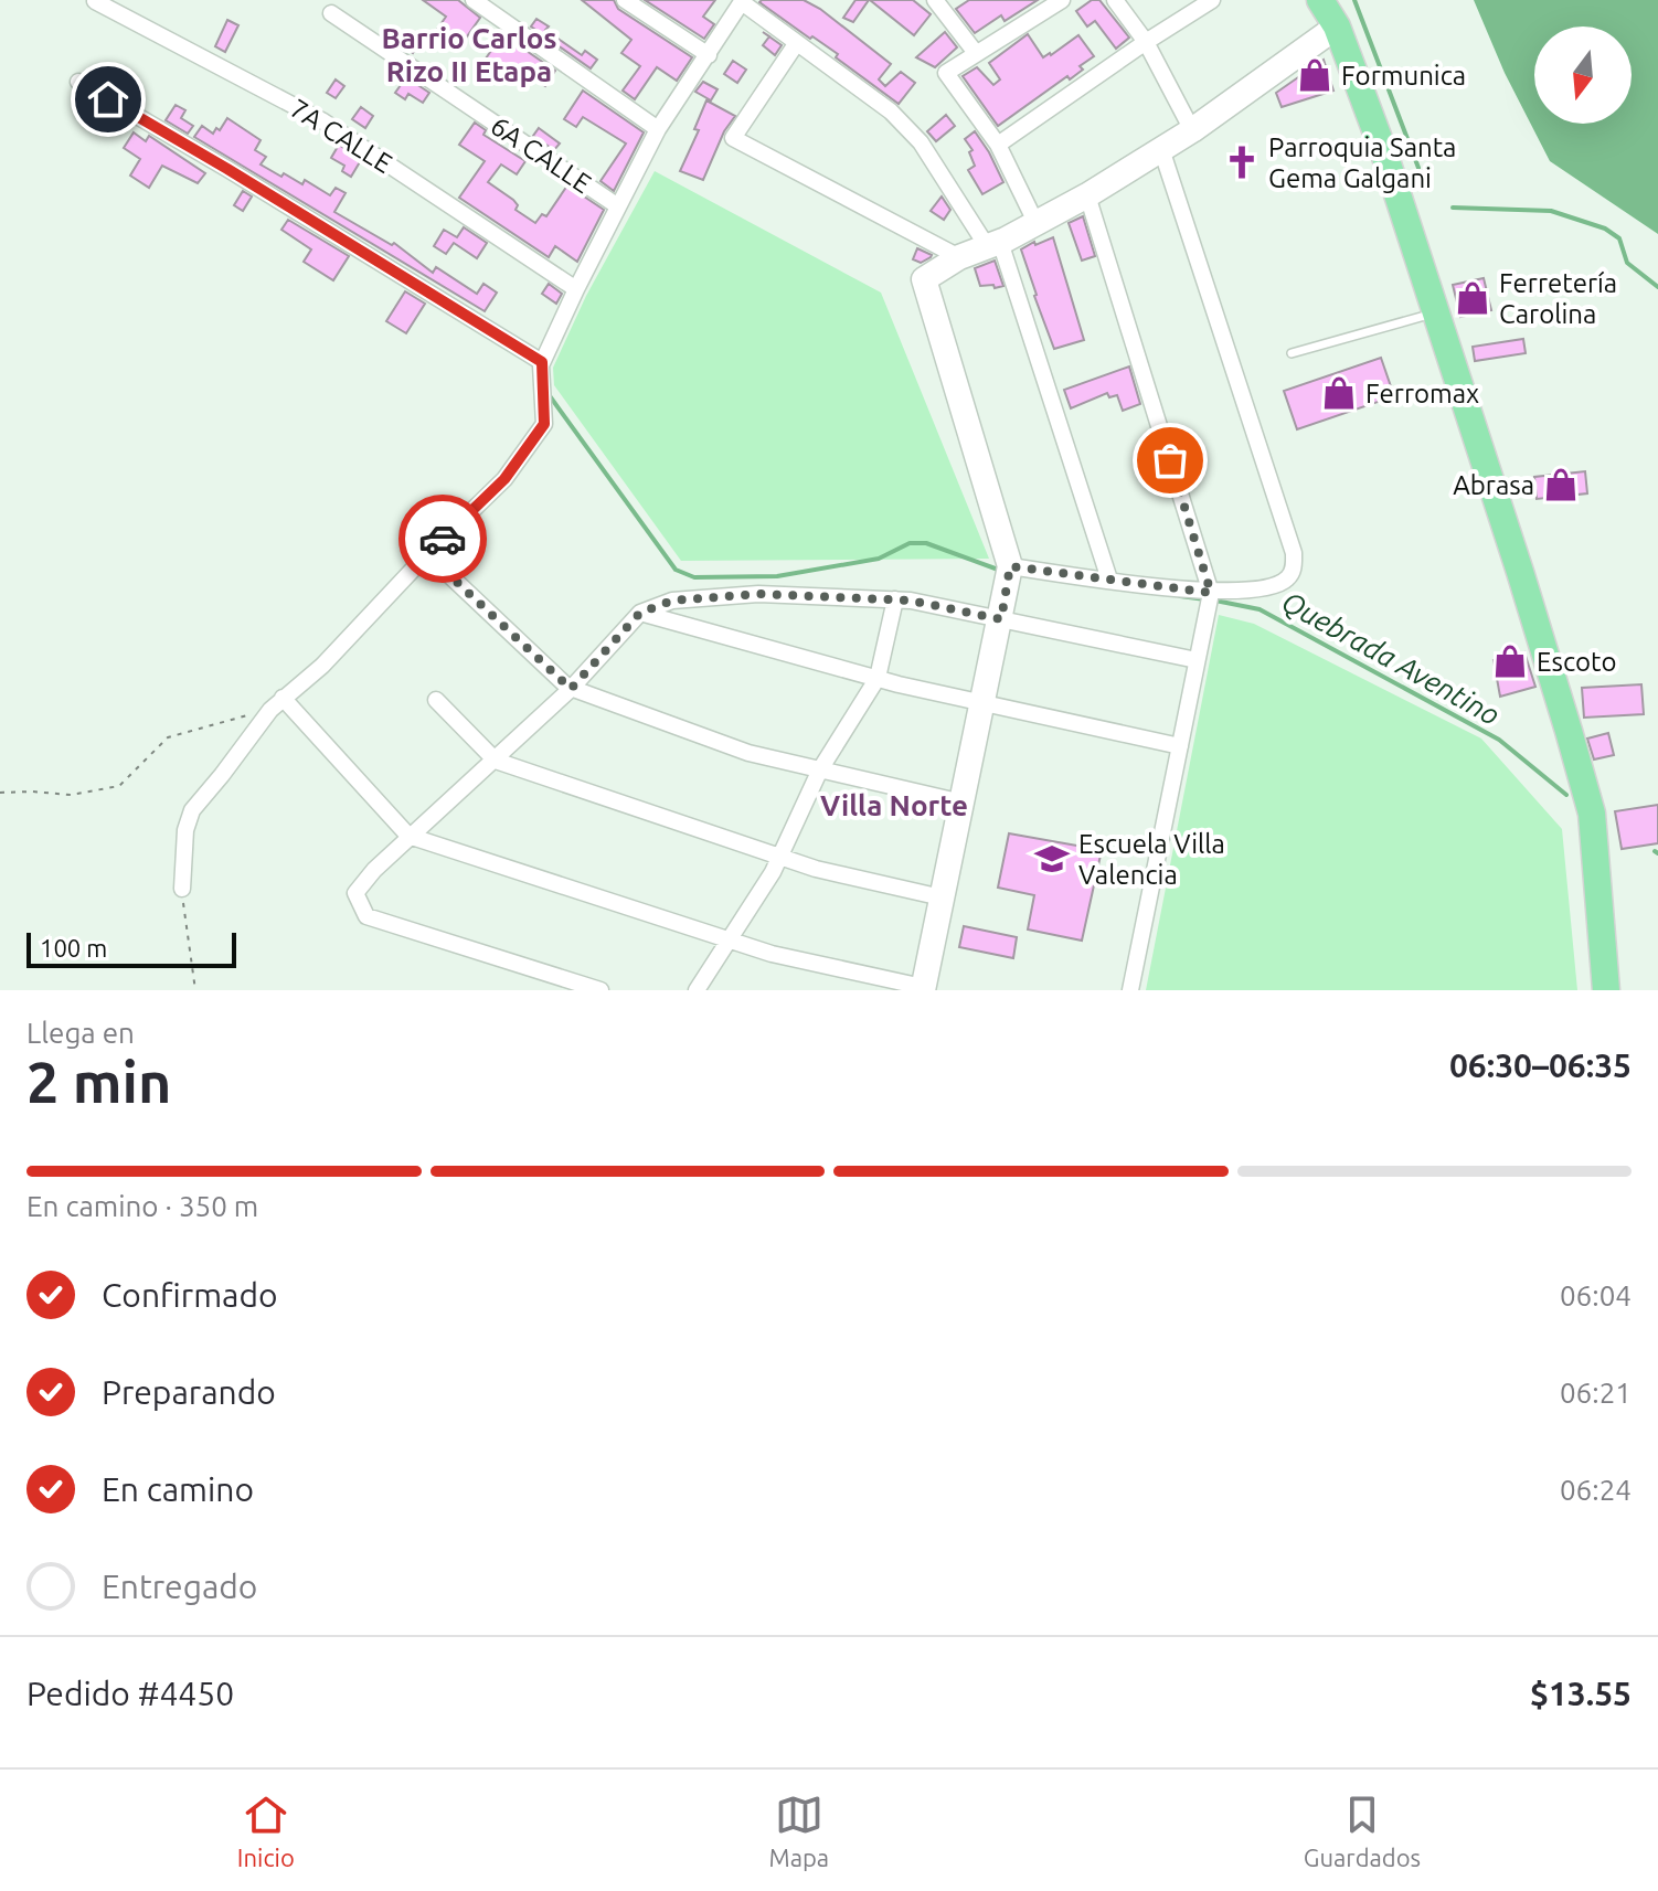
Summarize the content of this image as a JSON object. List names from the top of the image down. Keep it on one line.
{"streets":{"street":["7A CALLE","6A CALLE"]},"districts":["Barrio Carlos Rizo II Etapa","Villa Norte"],"water":["Quebrada Aventino"],"places":{"shop":["Formunica","Ferretería Carolina","Ferromax","Abrasa","Escoto"],"church":["Parroquia Santa Gema Galgani"],"school or university":["Escuela Villa Valencia"]},"scale_bar":"100 m","north":"bottom","page":{"scale":"100 m","heading":["2 min","Llega en","06:30–06:35"],"panel":["Pedido #4450","$13.55"],"bar":"En camino · 350 m","list":[["Confirmado","06:04"],["Preparando","06:21"],["En camino","06:24"],"Entregado"],"tabs":["Inicio","Mapa","Guardados"]}}
